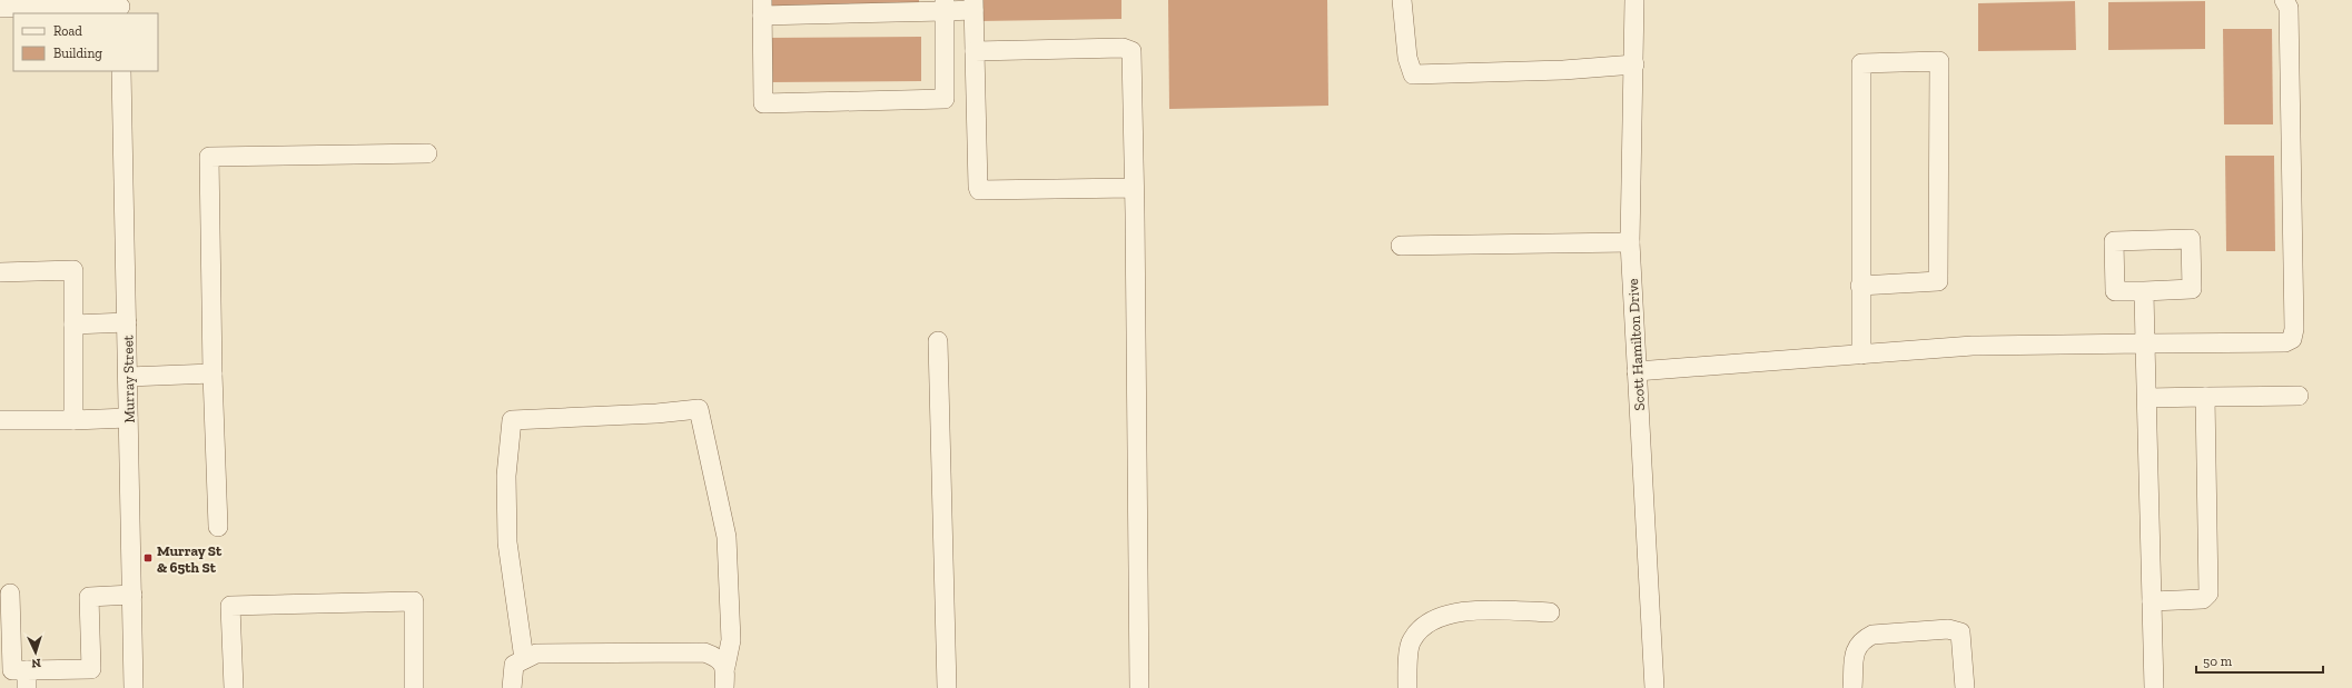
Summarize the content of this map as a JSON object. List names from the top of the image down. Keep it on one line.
{"streets":{"street":["Scott Hamilton Drive","Murray Street"]},"places":{"transit":["Murray St & 65th St"]},"legend":["Road","Building"],"scale_bar":"50 m","north":"bottom"}
